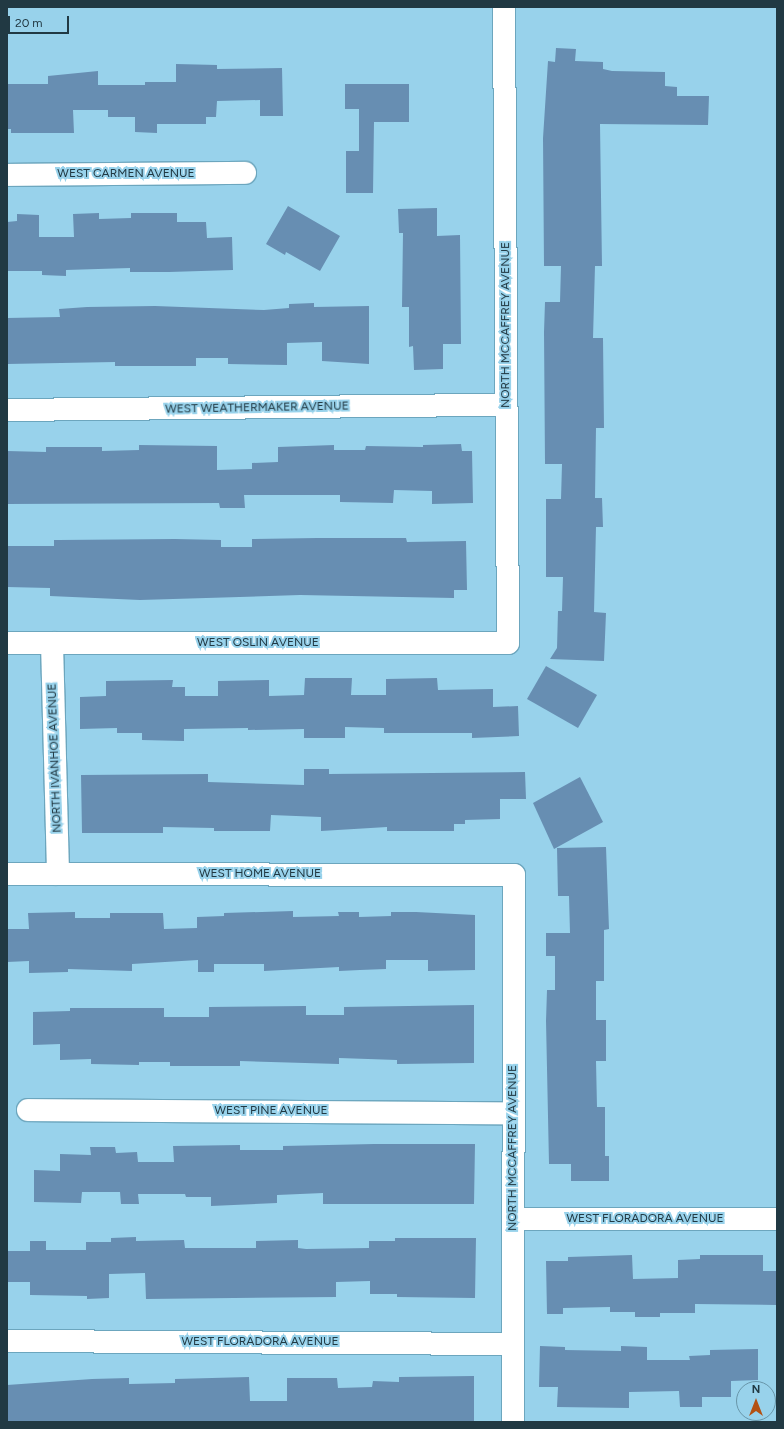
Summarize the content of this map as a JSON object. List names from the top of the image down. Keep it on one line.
{"streets":{"street":["WEST CARMEN AVENUE","NORTH MCCAFFREY AVENUE","WEST WEATHERMAKER AVENUE","WEST OSLIN AVENUE","NORTH IVANHOE AVENUE","WEST HOME AVENUE","WEST PINE AVENUE","WEST FLORADORA AVENUE"]},"crossings":[["NORTH MCCAFFREY AVENUE","WEST WEATHERMAKER AVENUE"],["NORTH MCCAFFREY AVENUE","WEST OSLIN AVENUE"],["NORTH MCCAFFREY AVENUE","WEST HOME AVENUE"],["NORTH MCCAFFREY AVENUE","WEST PINE AVENUE"],["NORTH MCCAFFREY AVENUE","WEST FLORADORA AVENUE"],["WEST OSLIN AVENUE","NORTH IVANHOE AVENUE"],["NORTH IVANHOE AVENUE","WEST HOME AVENUE"]],"scale_bar":"20 m","north":"top"}
